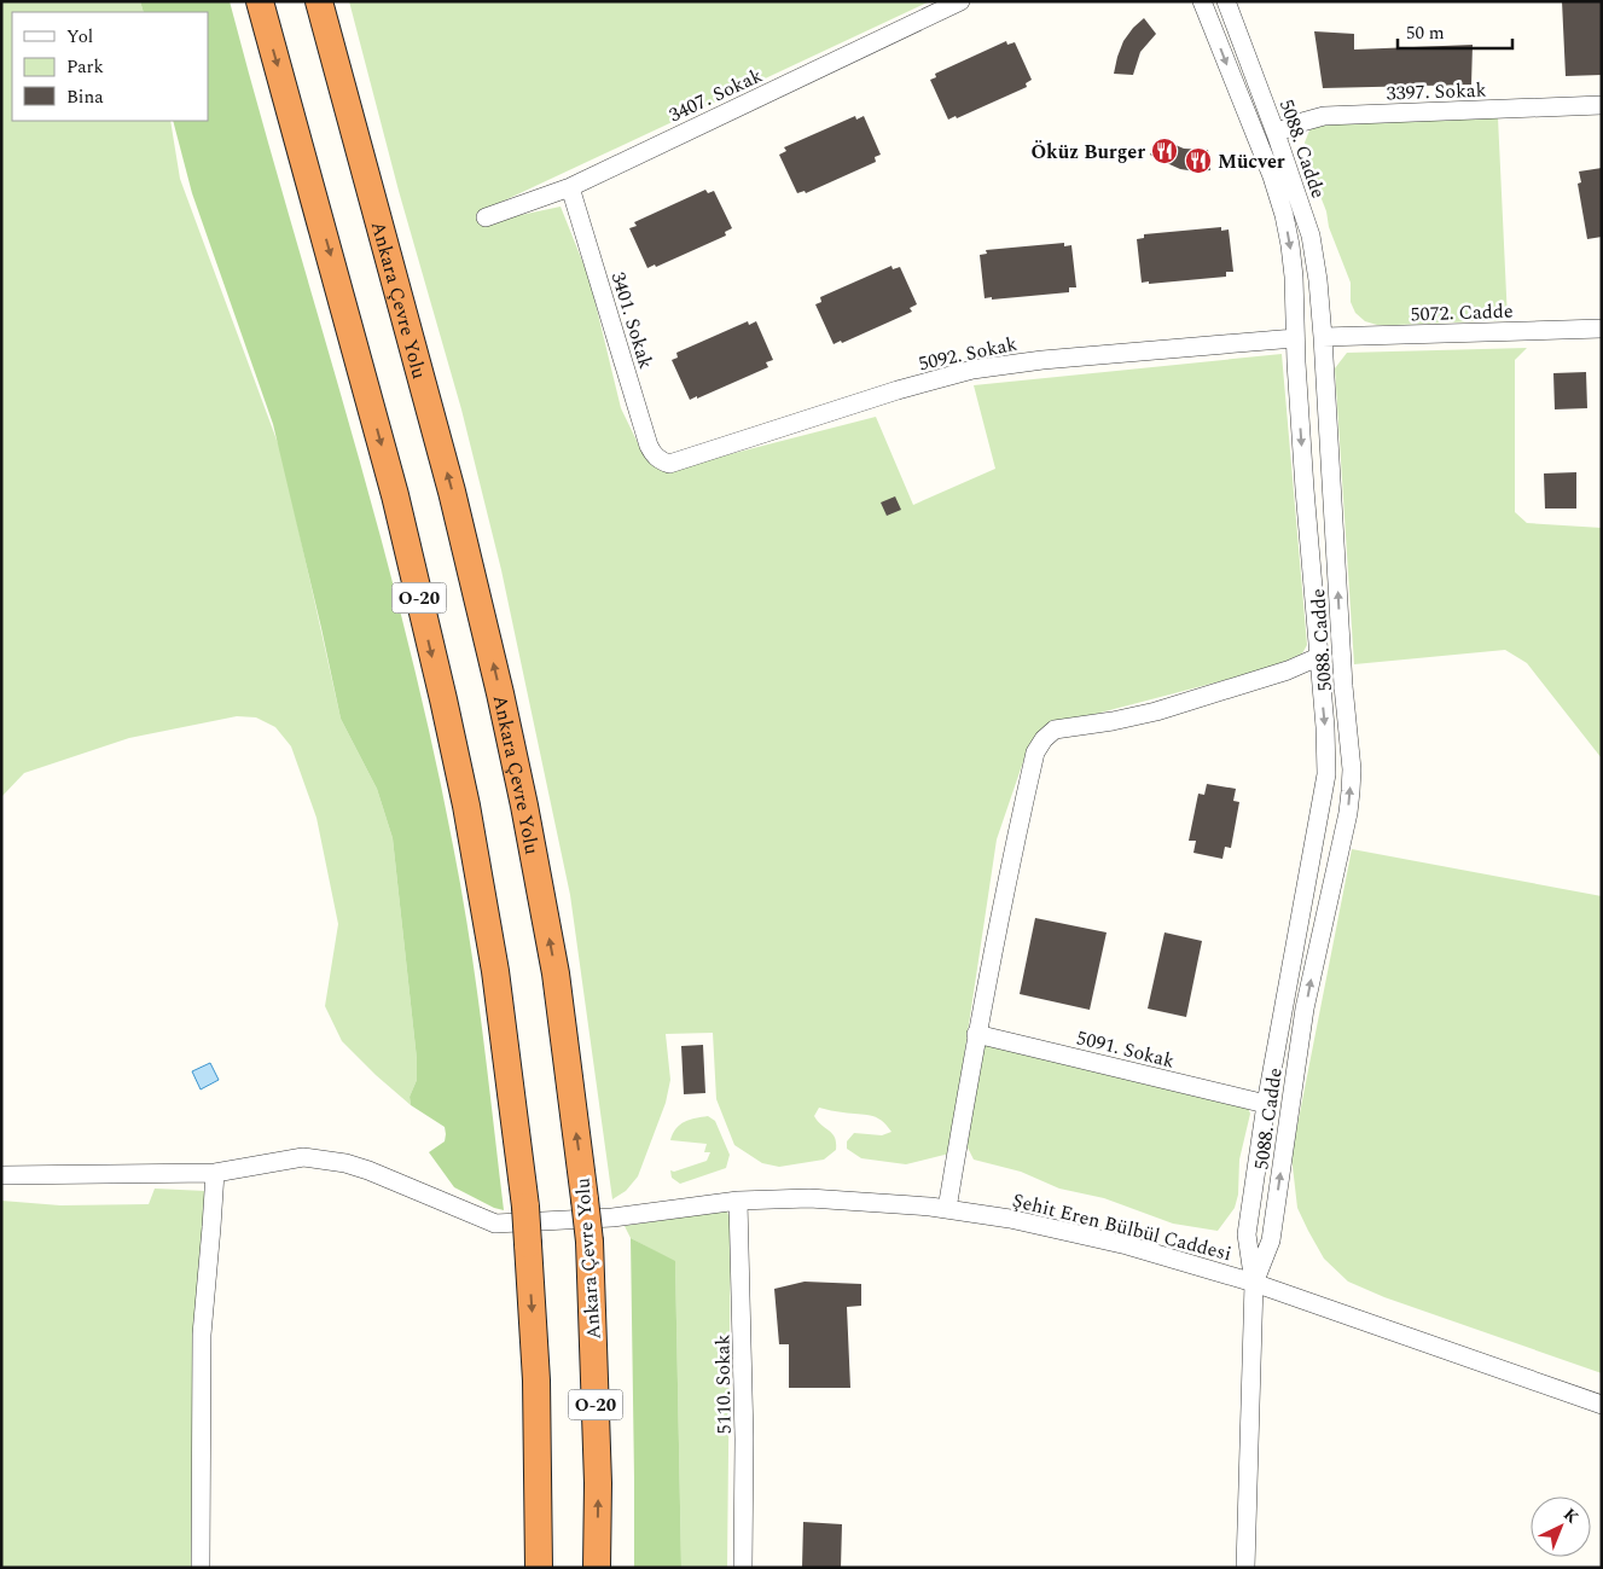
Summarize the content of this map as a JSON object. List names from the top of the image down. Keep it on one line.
{"streets":{"highway":["Ankara Çevre Yolu","O-20"],"street":["3397. Sokak","3407. Sokak","5088. Cadde","5072. Cadde","3401. Sokak","5092. Sokak","5091. Sokak","Şehit Eren Bülbül Caddesi","5110. Sokak"]},"crossings":[["3397. Sokak","5088. Cadde"],["3407. Sokak","3401. Sokak"],["5088. Cadde","5072. Cadde"],["5088. Cadde","5092. Sokak"],["5088. Cadde","5091. Sokak"],["5088. Cadde","Şehit Eren Bülbül Caddesi"],["3401. Sokak","5092. Sokak"],["Şehit Eren Bülbül Caddesi","5110. Sokak"]],"places":{"restaurant":["Öküz Burger","Mücver"]},"legend":["Yol","Park","Bina"],"scale_bar":"50 m","north":"top right"}
